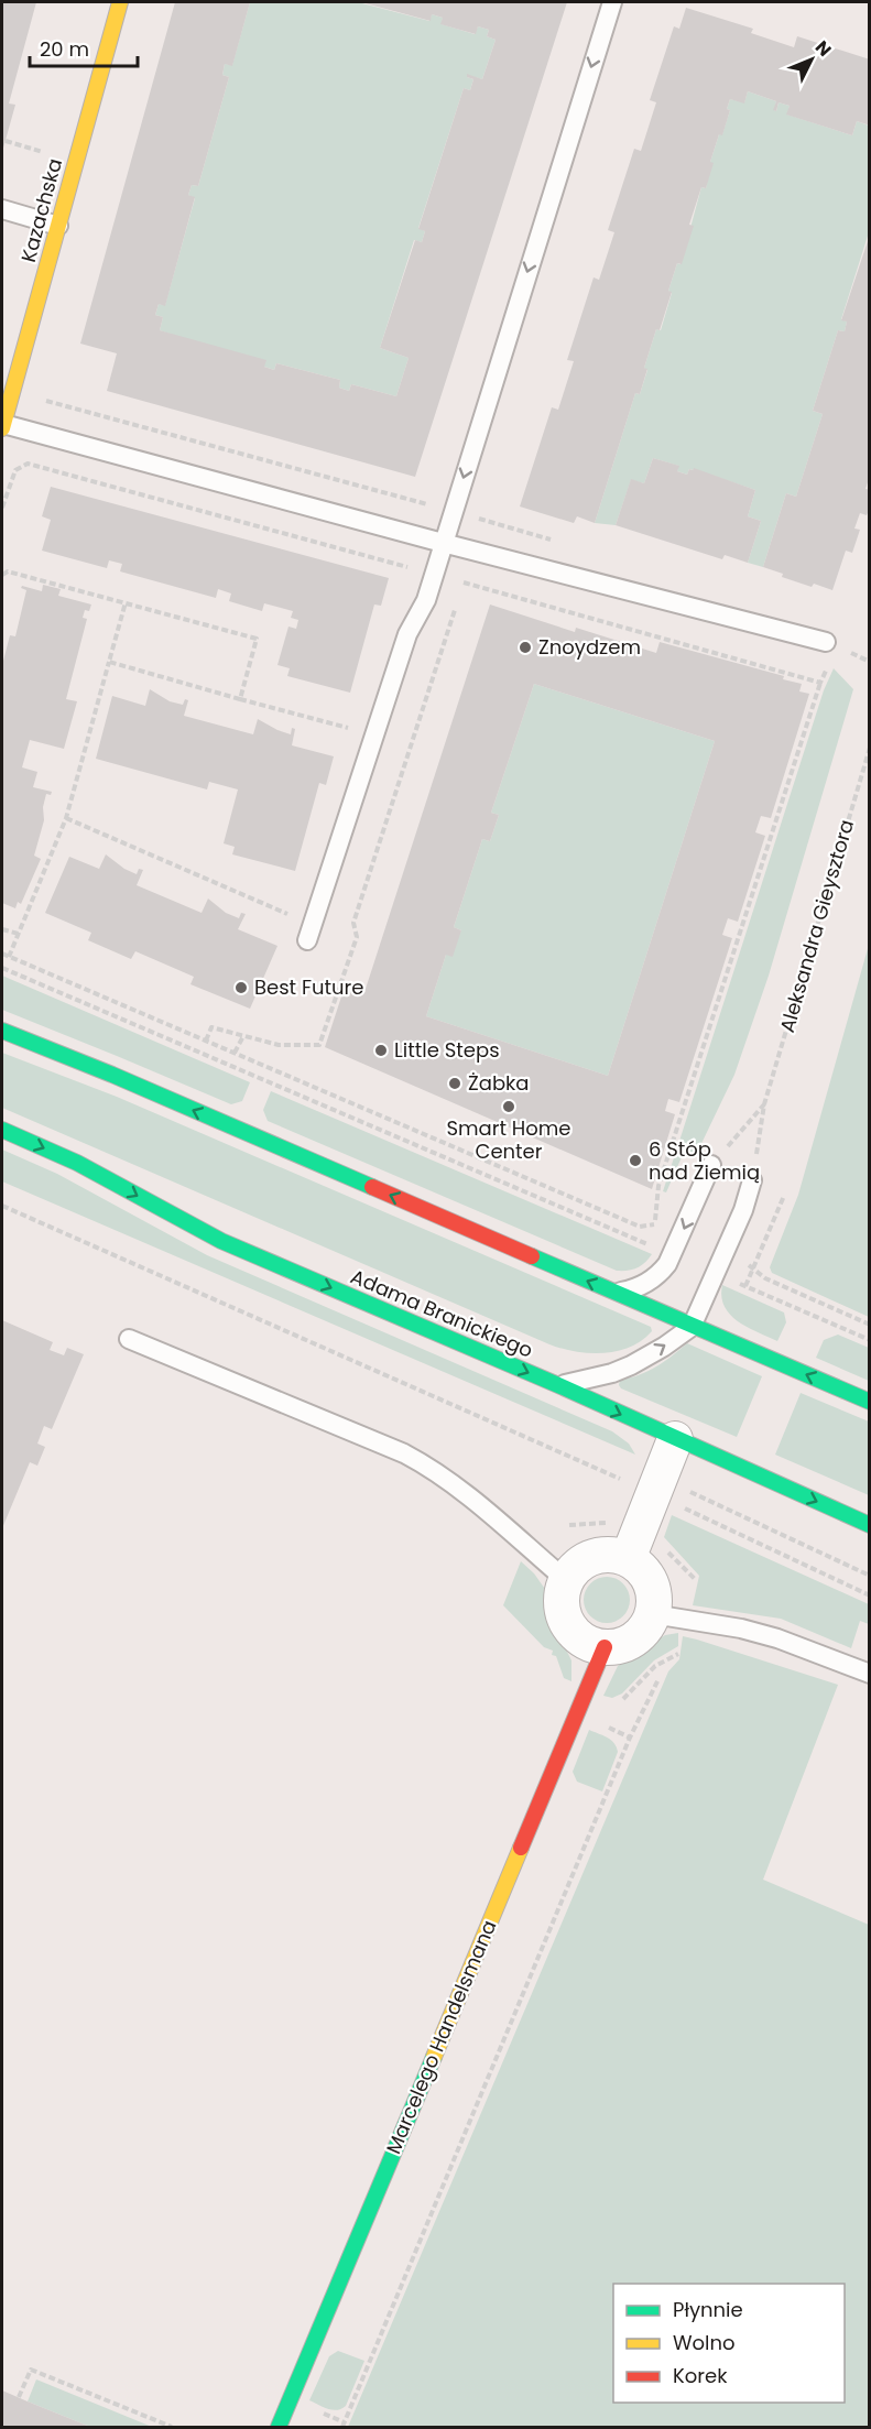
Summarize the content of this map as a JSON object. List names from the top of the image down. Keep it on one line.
{"streets":{"main road":["Kazachska","Adama Branickiego","Marcelego Handelsmana"],"path":["Aleksandra Gieysztora"]},"places":["Znoydzem","Best Future","Little Steps","Żabka","Smart Home Center","6 Stóp nad Ziemią"],"legend":["Płynnie","Wolno","Korek"],"scale_bar":"20 m","north":"top right"}
